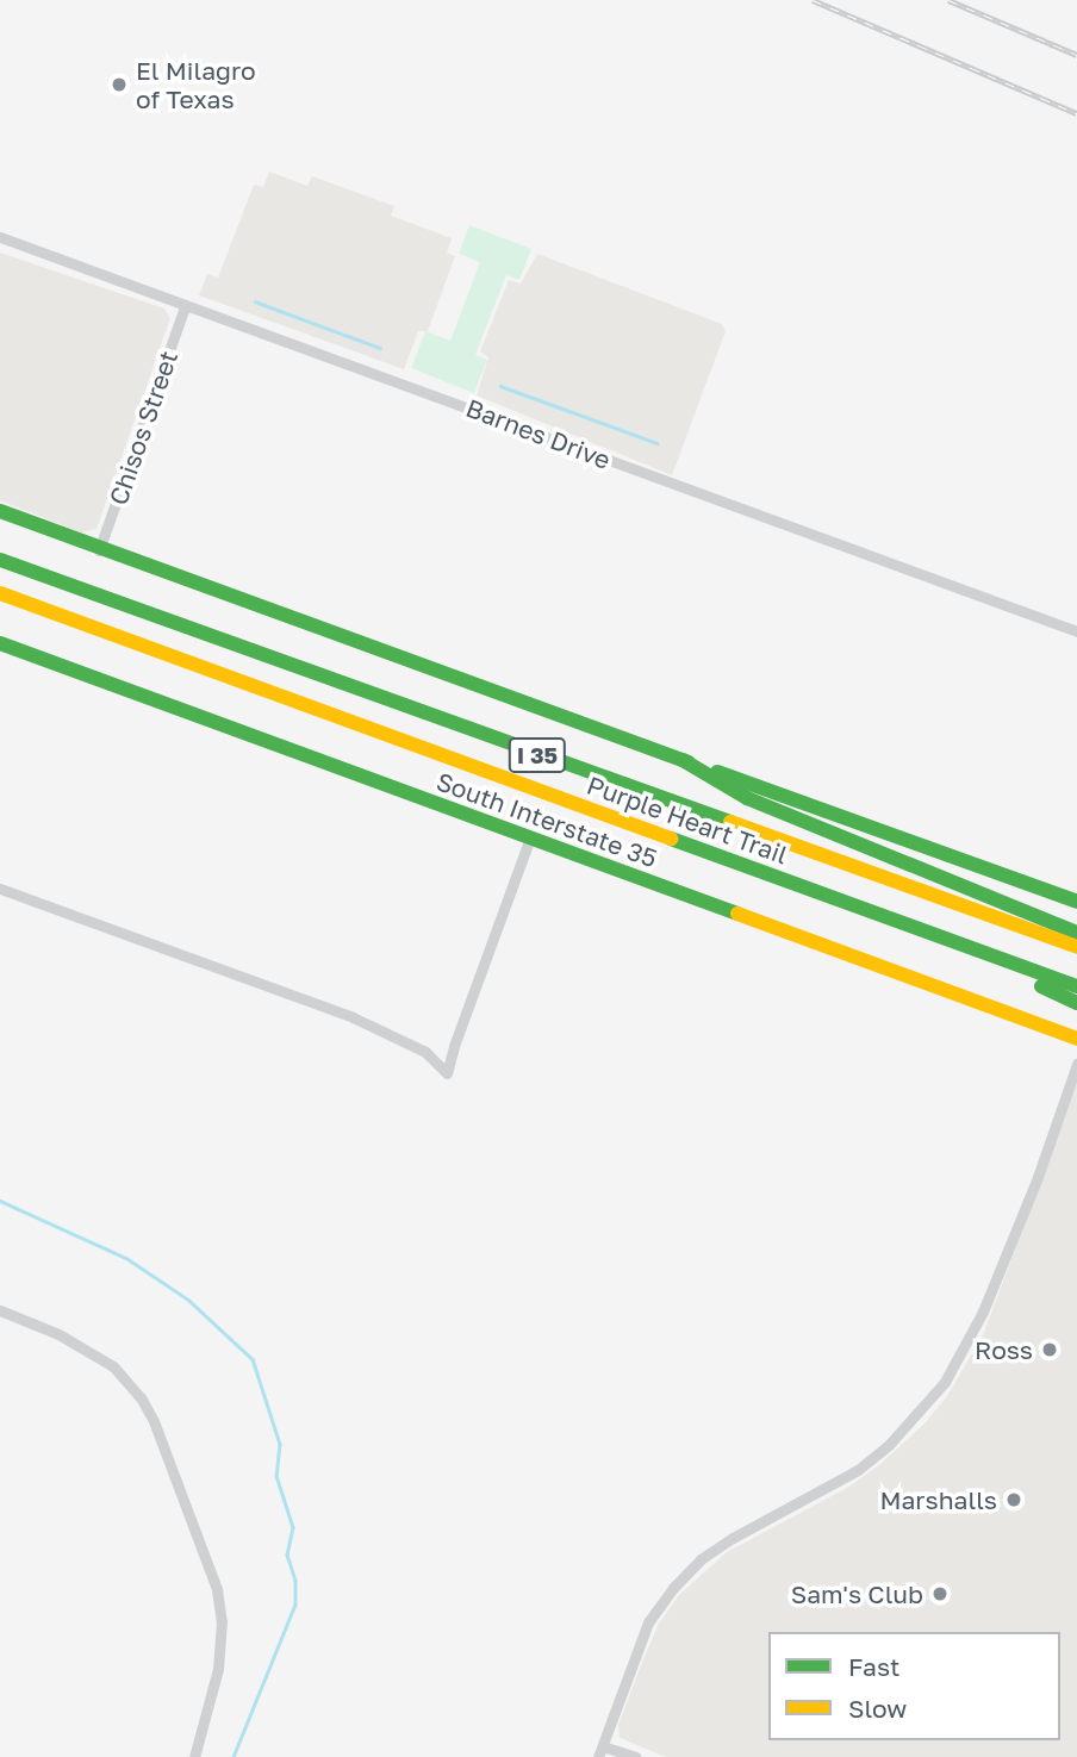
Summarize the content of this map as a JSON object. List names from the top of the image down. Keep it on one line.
{"streets":{"main road":["I 35","South Interstate 35","Purple Heart Trail"],"street":["Chisos Street","Barnes Drive"]},"crossings":[["Chisos Street","Barnes Drive"]],"places":["El Milagro of Texas","Ross","Marshalls","Sam's Club"],"legend":["Fast","Slow"]}
